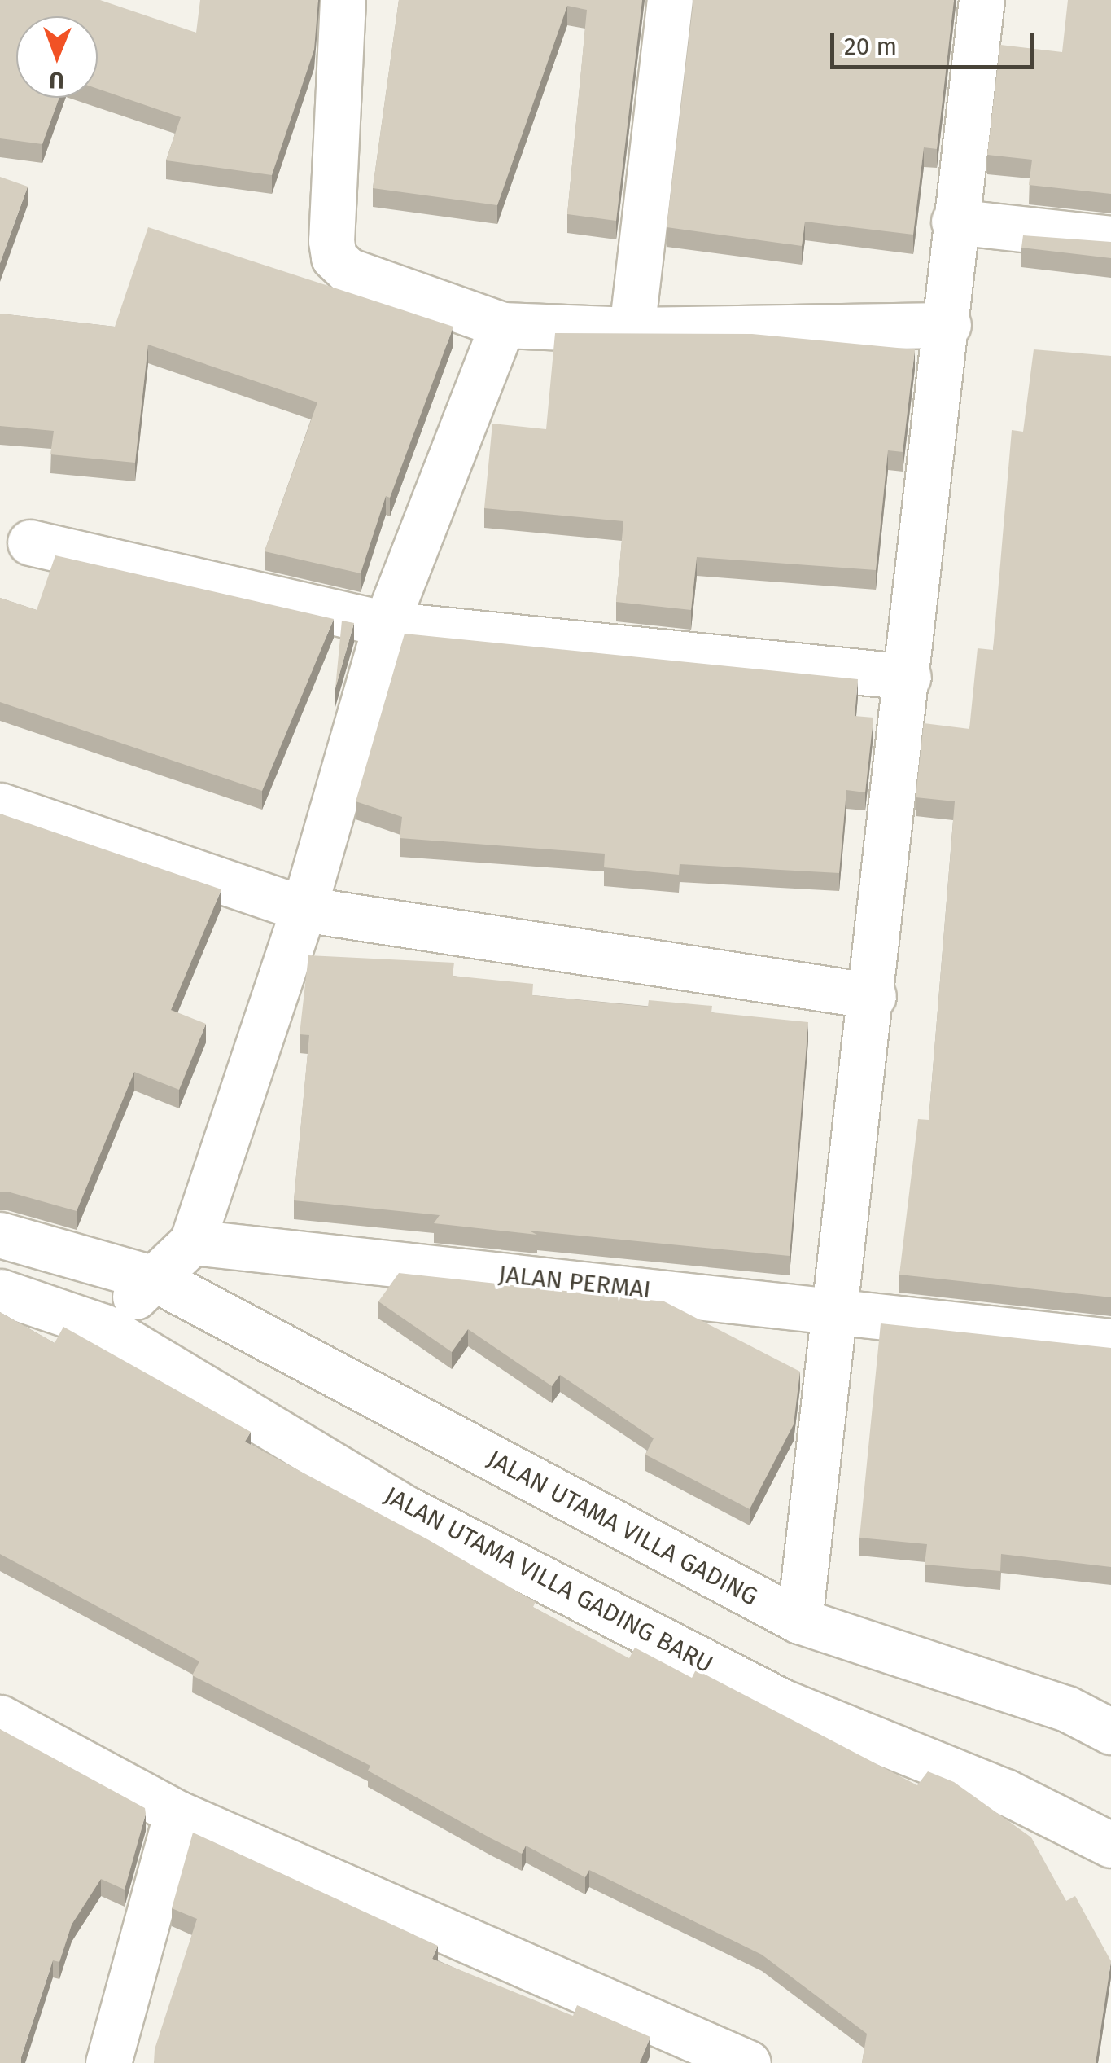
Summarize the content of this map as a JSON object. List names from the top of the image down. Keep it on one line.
{"streets":{"street":["JALAN PERMAI","JALAN UTAMA VILLA GADING","JALAN UTAMA VILLA GADING BARU"]},"scale_bar":"20 m","north":"bottom"}
